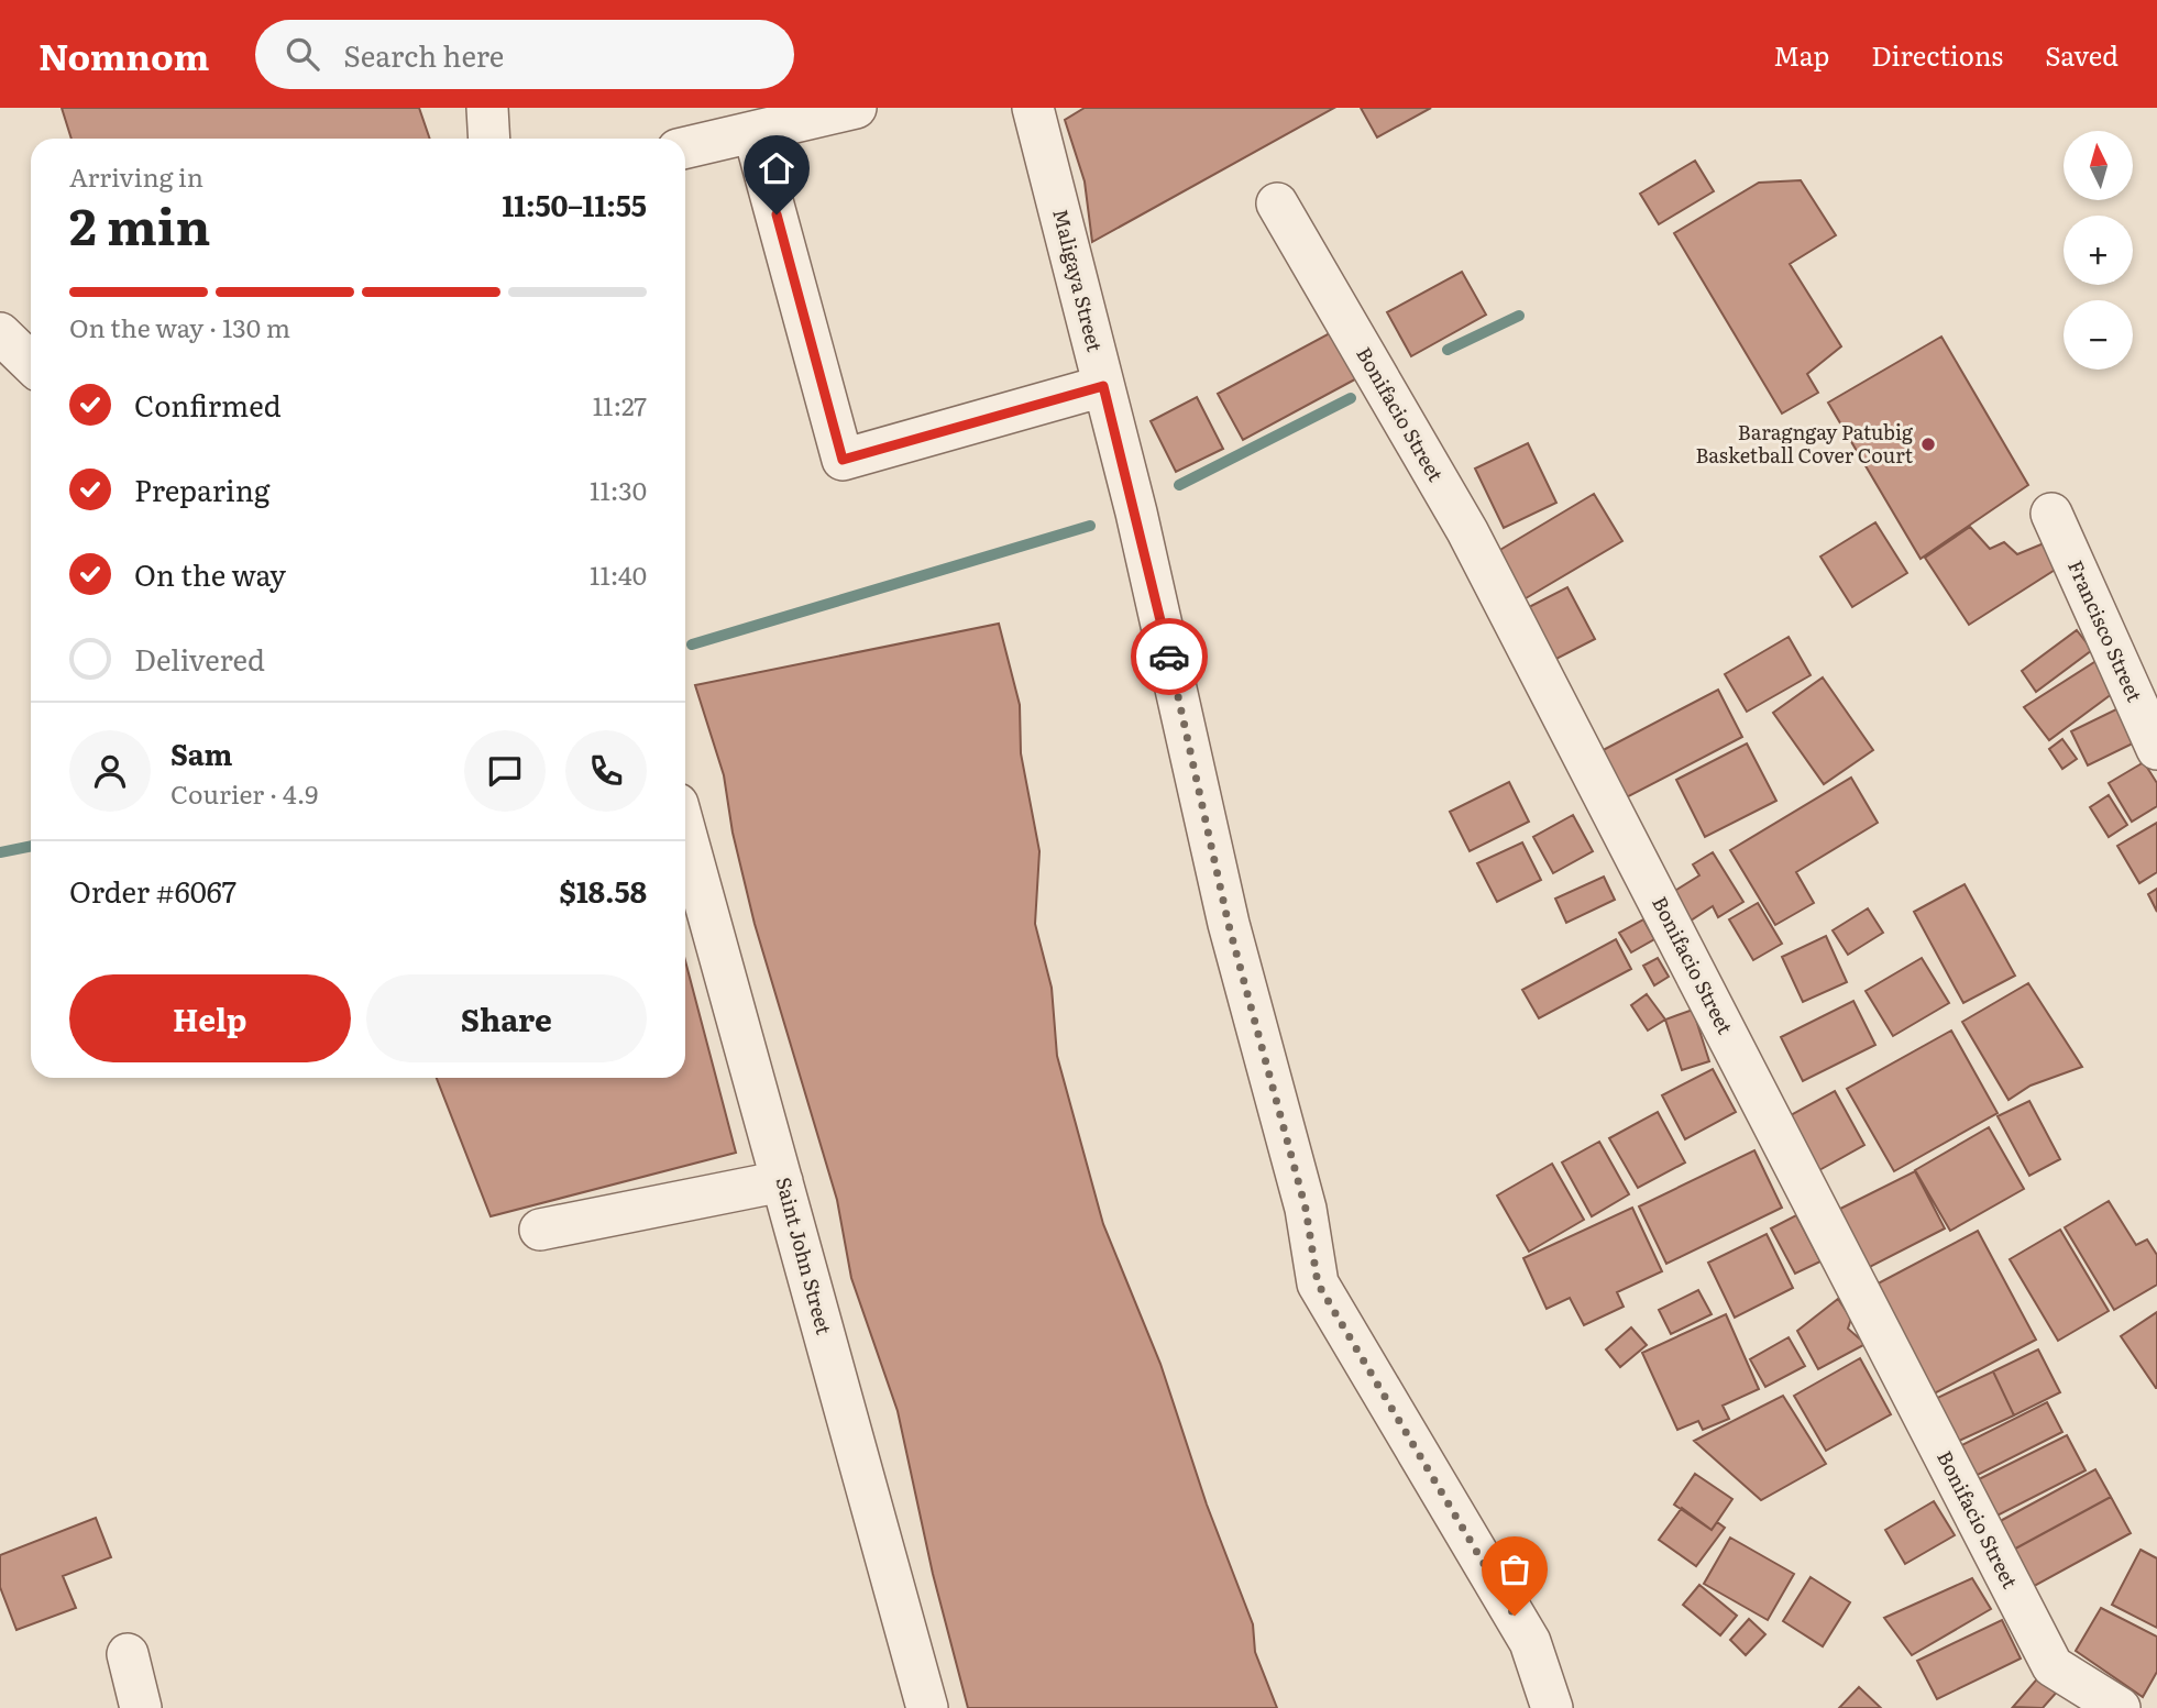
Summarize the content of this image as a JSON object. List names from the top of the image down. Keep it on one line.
{"streets":{"street":["Maligaya Street","Bonifacio Street","Francisco Street","Saint John Street"]},"places":["Baragngay Patubig Basketball Cover Court"],"north":"top","page":{"header":"Nomnom","search":"Search here","nav":["Map","Directions","Saved"],"map_buttons":["+","−"],"heading":["2 min","Arriving in","11:50–11:55"],"panel":["Sam","Courier · 4.9","Order #6067","$18.58"],"bar":"On the way · 130 m","list":[["Confirmed","11:27"],["Preparing","11:30"],["On the way","11:40"],"Delivered"],"buttons":["Help","Share"]}}
